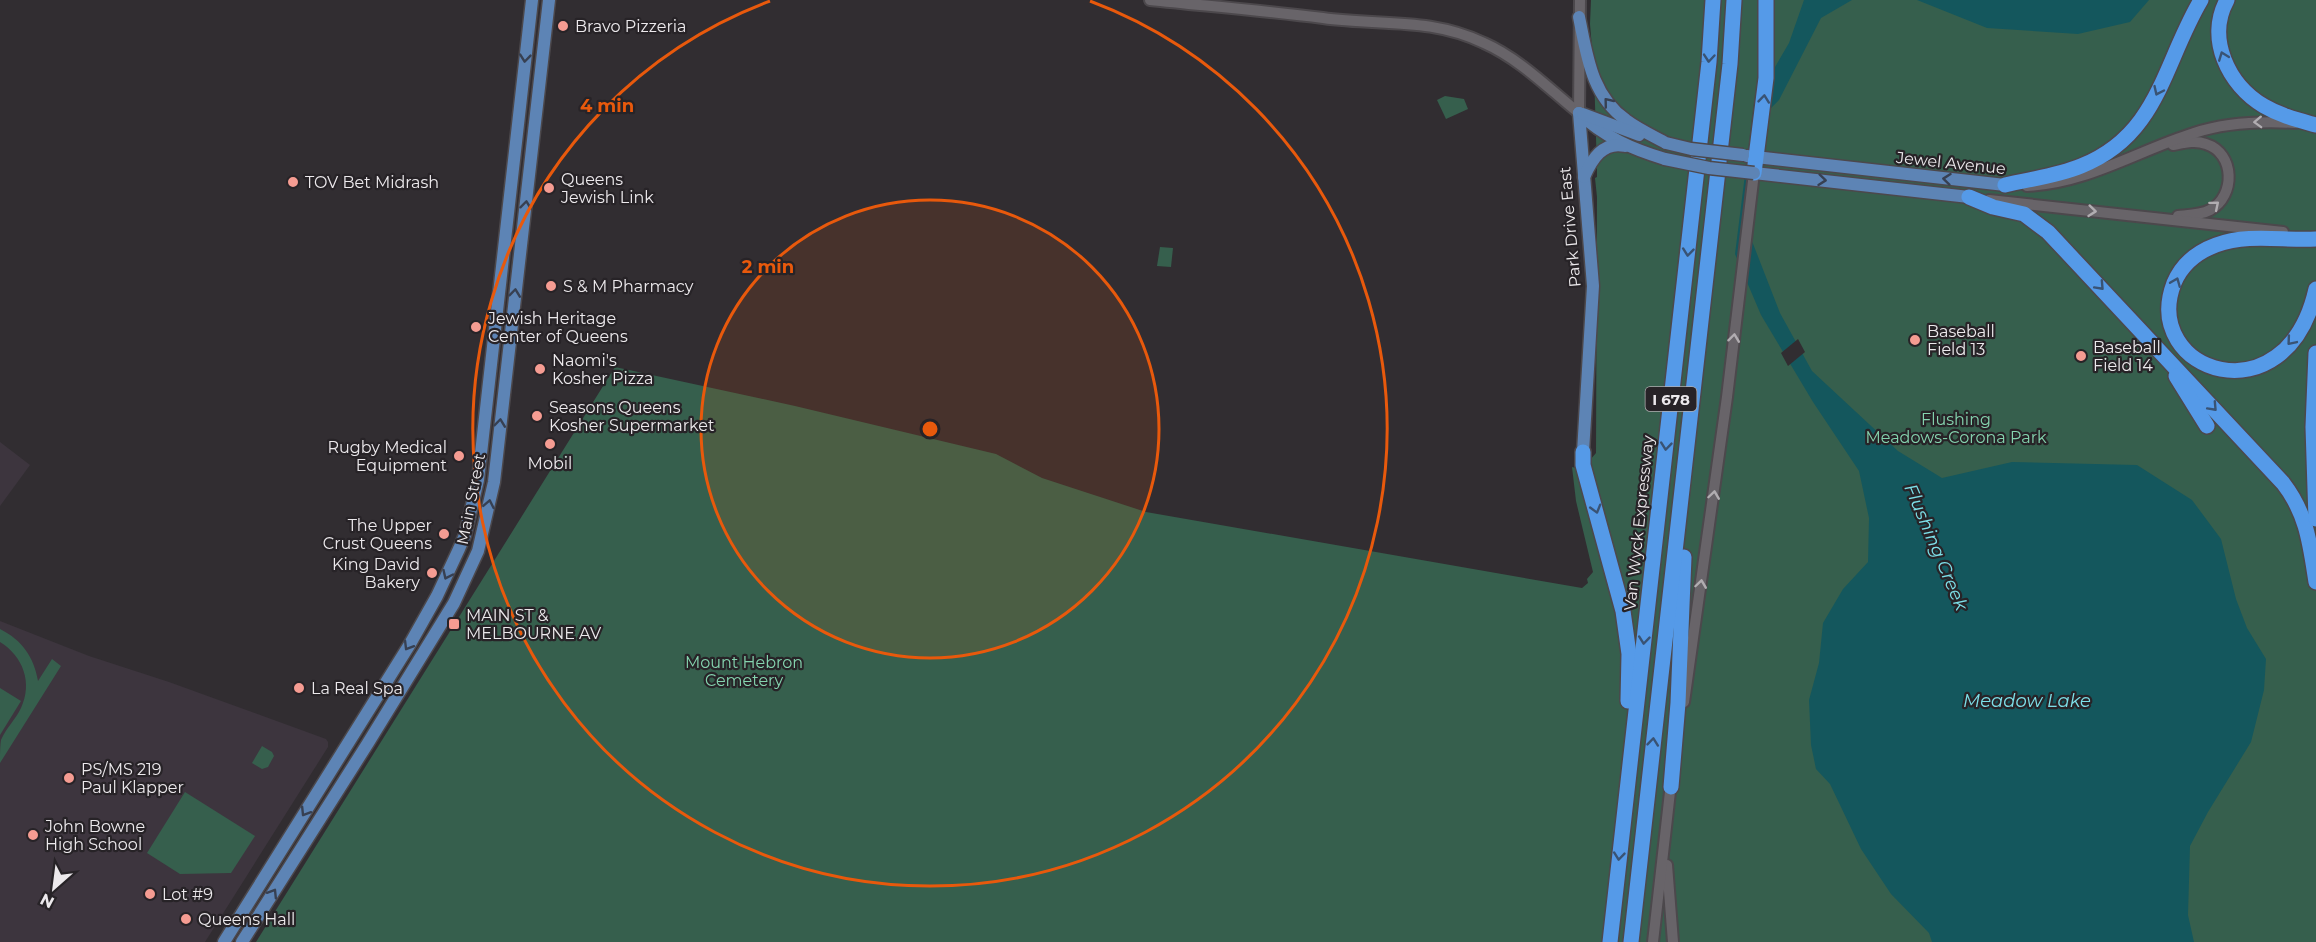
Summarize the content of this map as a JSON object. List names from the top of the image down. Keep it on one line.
{"streets":{"highway":["I 678","Van Wyck Expressway"],"main road":["Jewel Avenue","Park Drive East","Main Street"]},"crossings":[["Jewel Avenue","Park Drive East"]],"water":["Flushing Creek","Meadow Lake"],"parks":["Flushing Meadows-Corona Park","Mount Hebron Cemetery"],"places":{"other":["Bravo Pizzeria","TOV Bet Midrash","Queens Jewish Link","S & M Pharmacy","Jewish Heritage Center of Queens","Baseball Field 13","Baseball Field 14","Naomi's Kosher Pizza","Seasons Queens Kosher Supermarket","Mobil","Rugby Medical Equipment","The Upper Crust Queens","King David Bakery","La Real Spa","PS/MS 219 Paul Klapper","John Bowne High School","Lot #9","Queens Hall"],"transit":["MAIN ST & MELBOURNE AV"]},"north":"bottom left","rings":["4 min","2 min"]}
